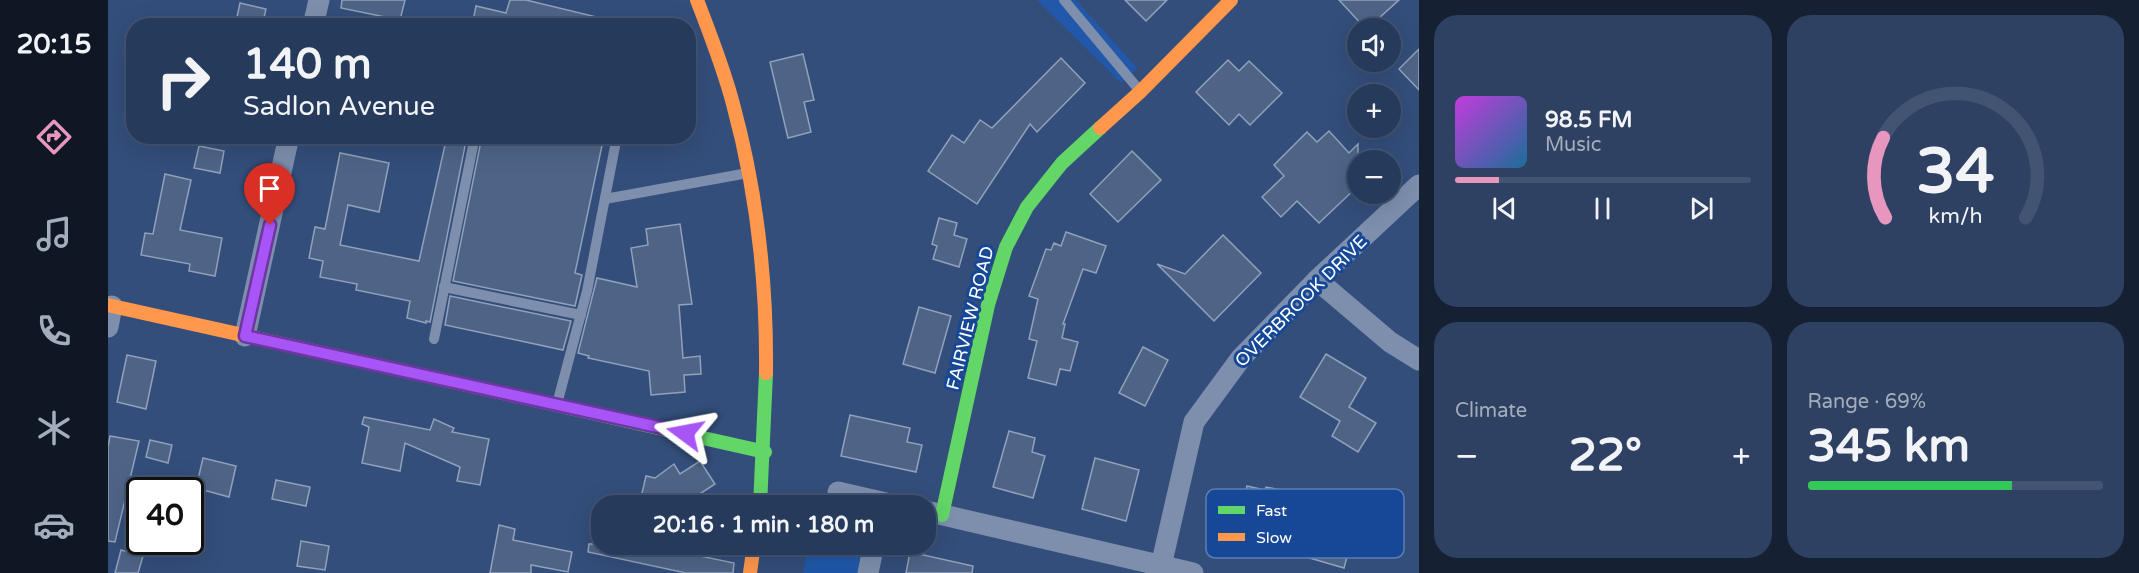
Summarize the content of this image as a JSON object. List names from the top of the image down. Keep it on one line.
{"streets":{"street":["OVERBROOK DRIVE","FAIRVIEW ROAD"]},"legend":["Fast","Slow"],"page":{"tabs":"20:15","map_buttons":["+","−"],"turn":["140 m","Sadlon Avenue"],"song":["98.5 FM","Music"],"tile":["Climate",["Range · 69%","345 km"]],"heat":["−","22°","+"],"limit":"40","trip":"20:16 · 1 min · 180 m","gauge":["34","km/h"]}}
